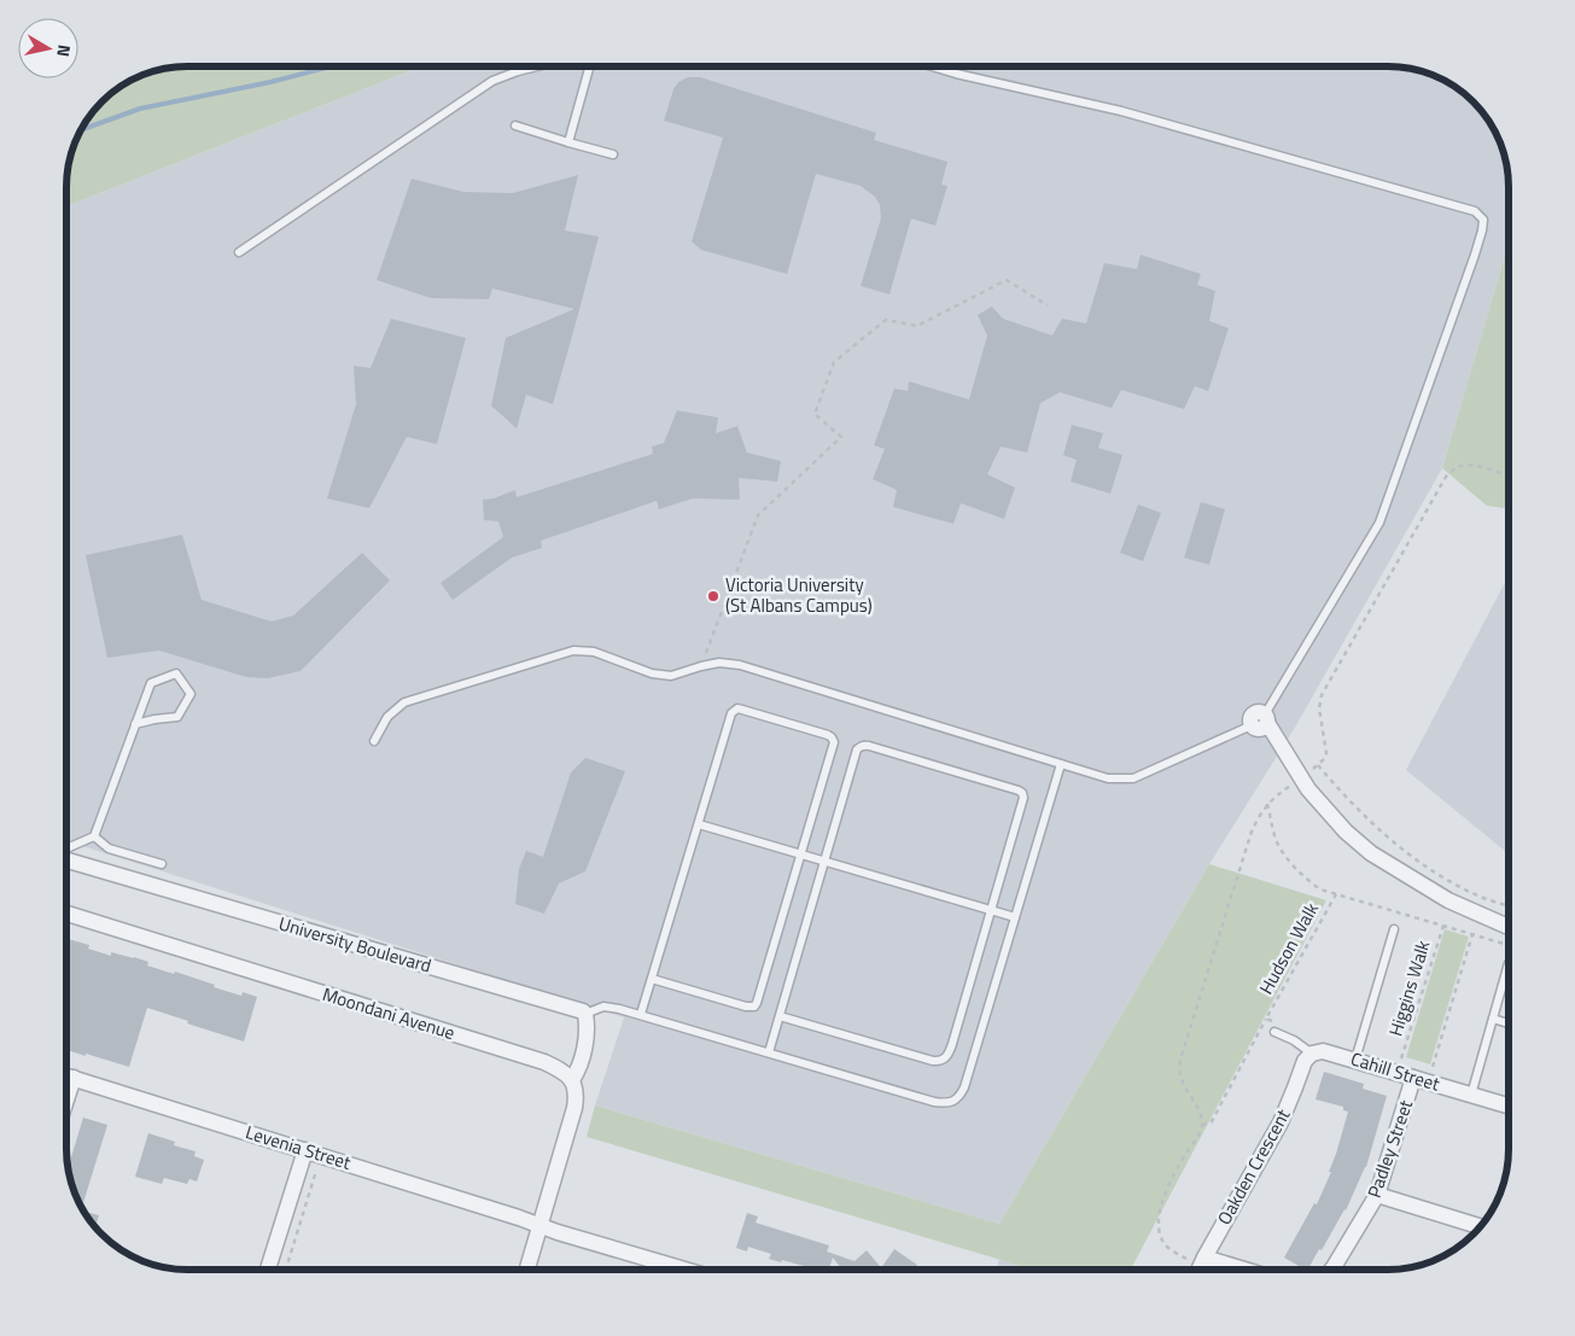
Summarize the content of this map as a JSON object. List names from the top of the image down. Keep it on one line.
{"streets":{"street":["University Boulevard","Moondani Avenue","Cahill Street","Levenia Street","Padley Street","Oakden Crescent"],"path":["Hudson Walk","Higgins Walk"]},"crossings":[["Cahill Street","Padley Street"],["Cahill Street","Oakden Crescent"]],"places":["Victoria University (St Albans Campus)"],"north":"right"}
